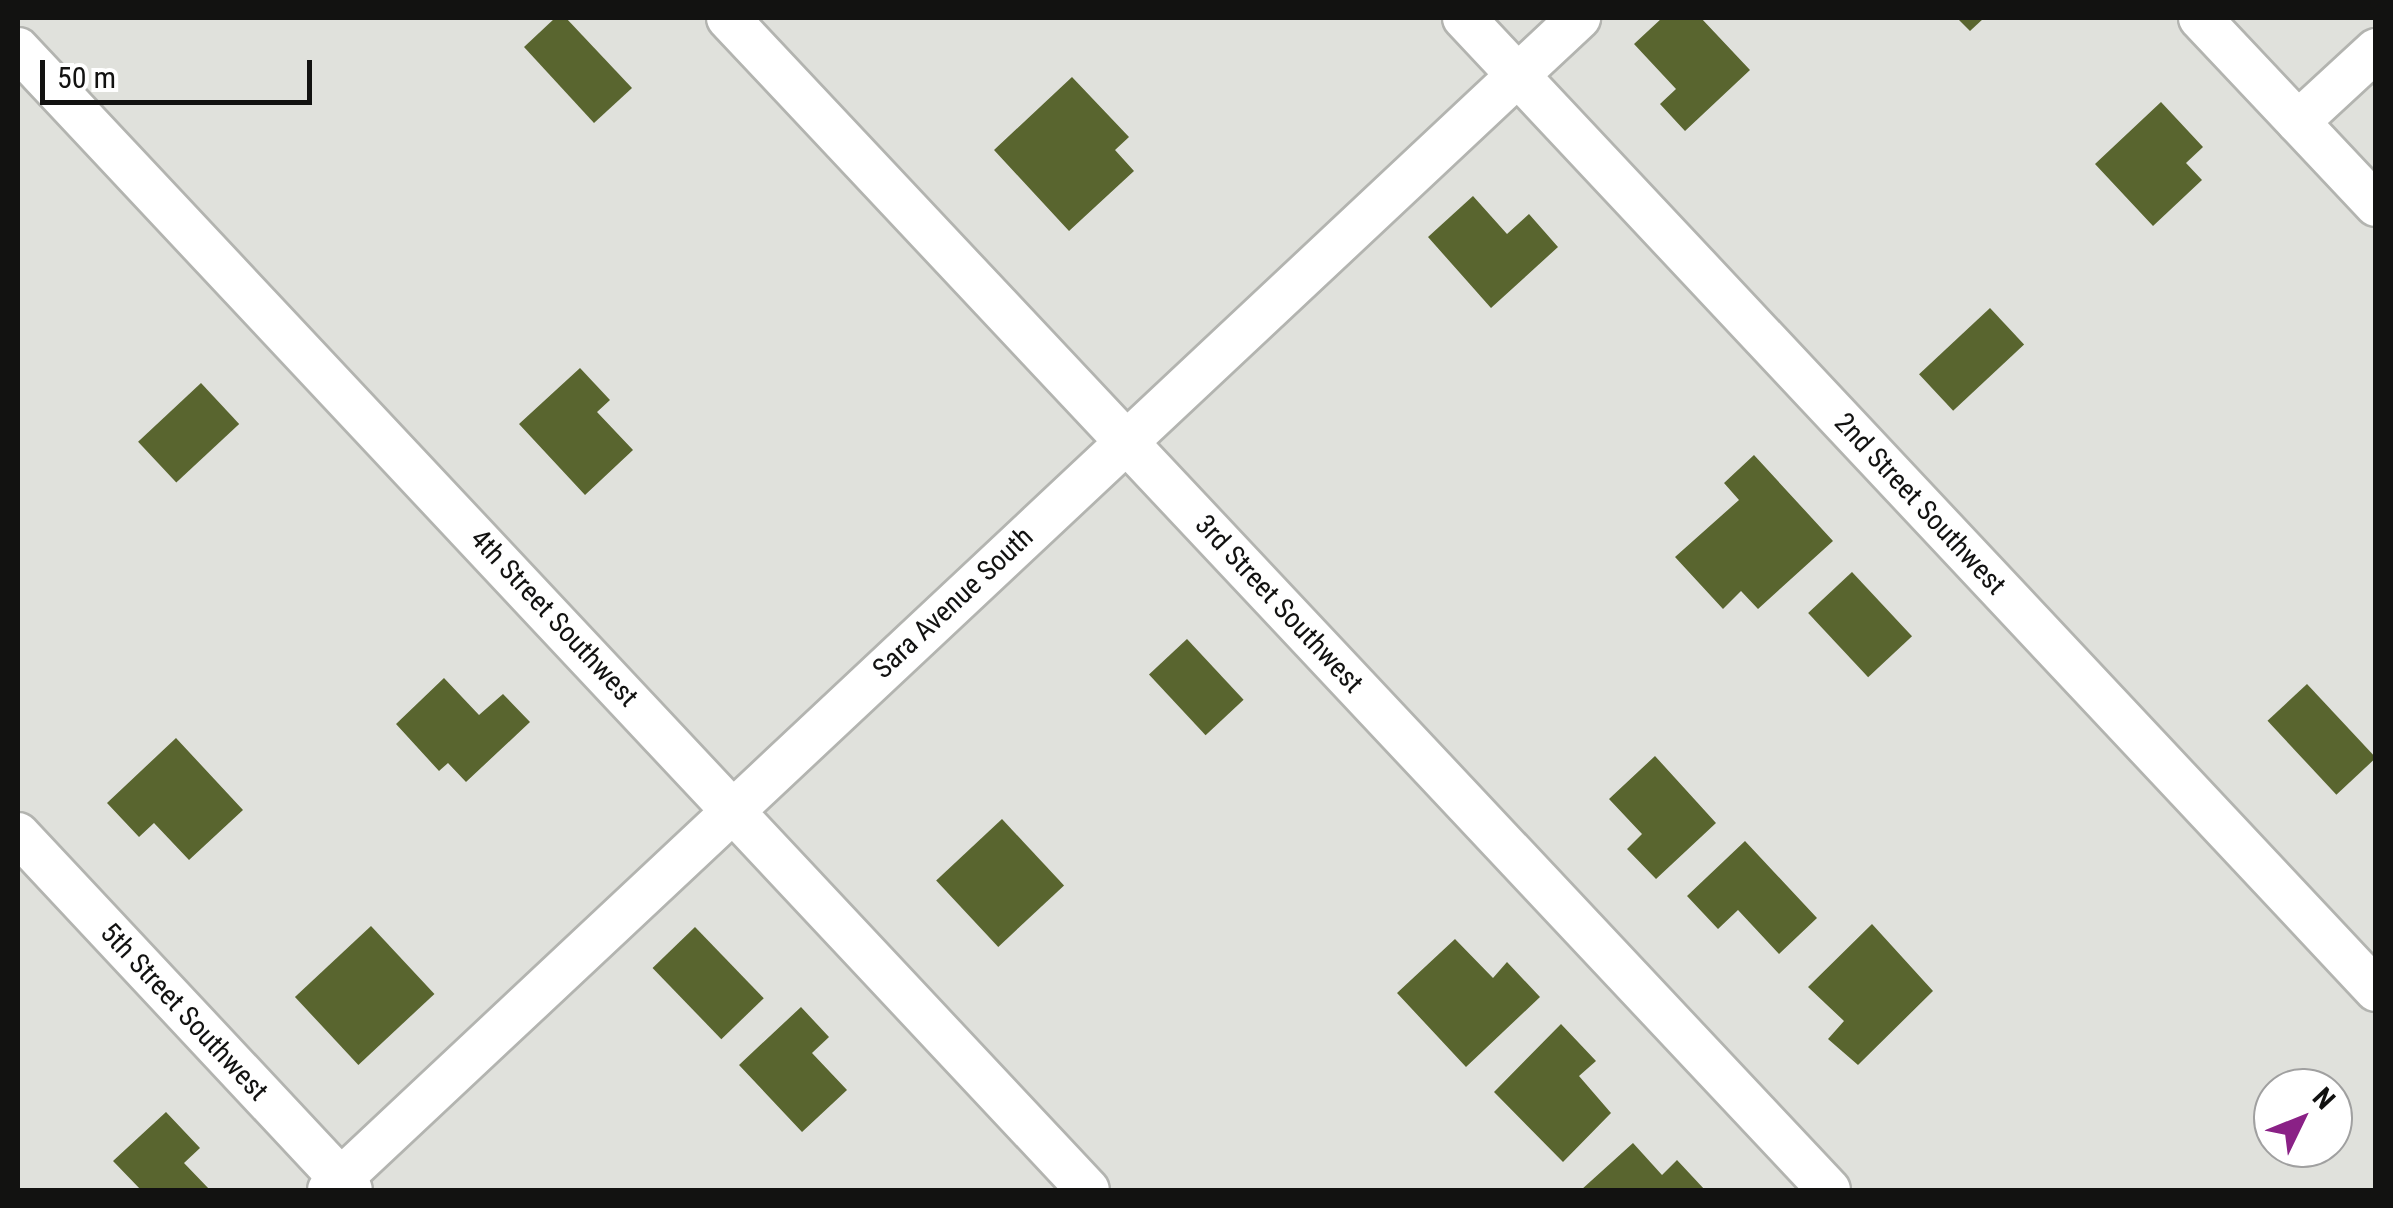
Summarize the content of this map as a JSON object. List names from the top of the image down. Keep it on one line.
{"streets":{"street":["2nd Street Southwest","Sara Avenue South","3rd Street Southwest","4th Street Southwest","5th Street Southwest"]},"crossings":[["2nd Street Southwest","Sara Avenue South"],["Sara Avenue South","3rd Street Southwest"],["Sara Avenue South","4th Street Southwest"],["Sara Avenue South","5th Street Southwest"]],"scale_bar":"50 m","north":"top right"}
